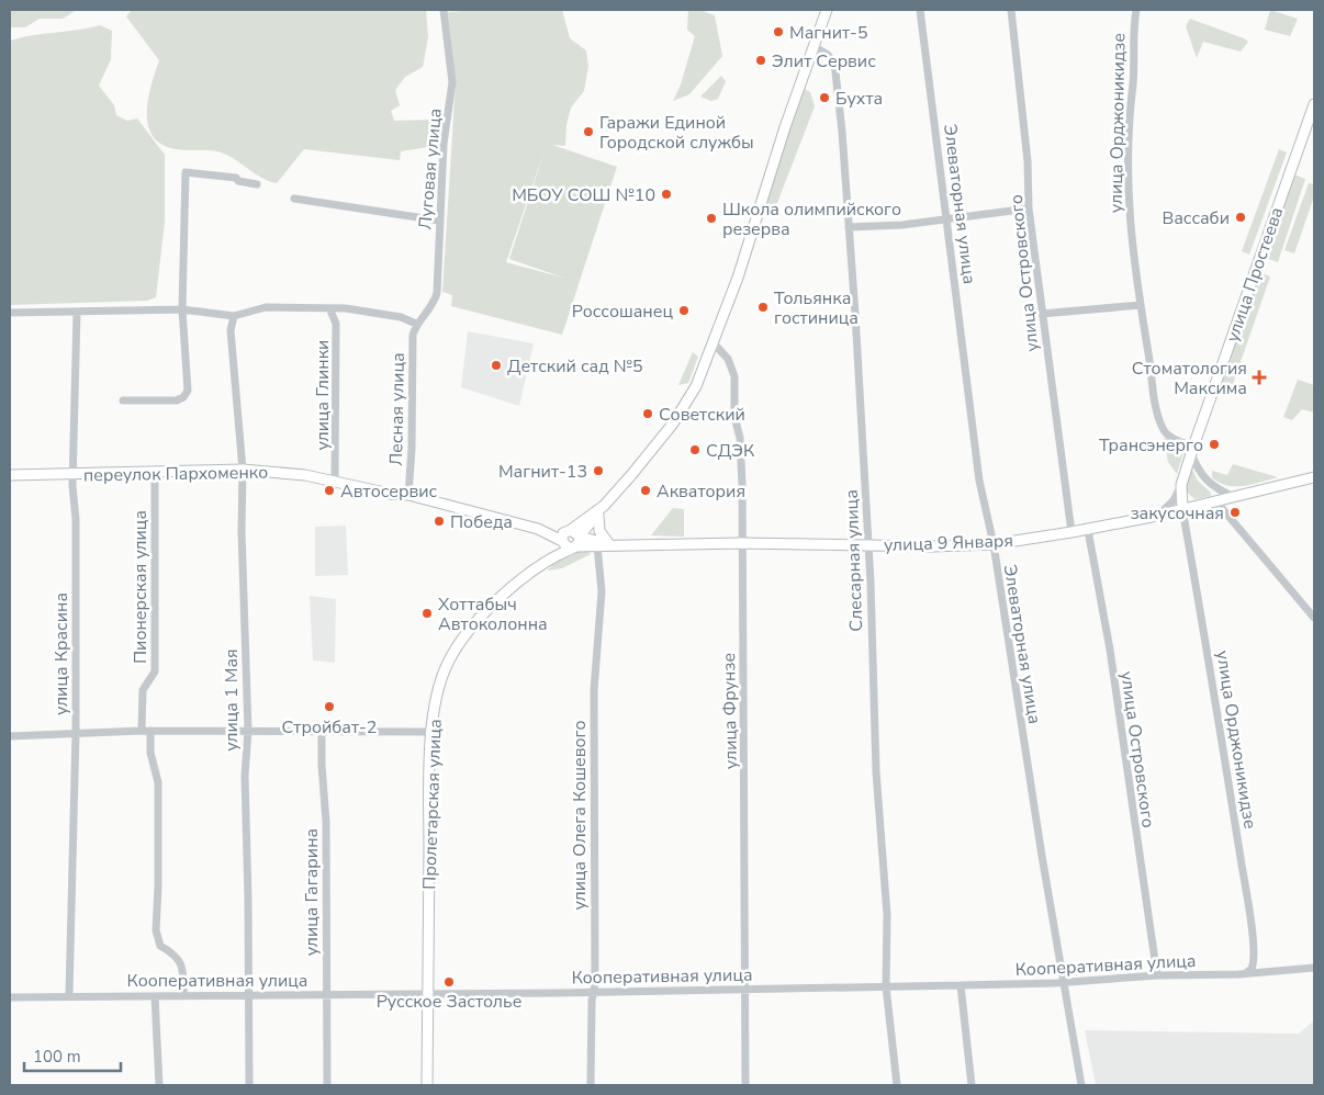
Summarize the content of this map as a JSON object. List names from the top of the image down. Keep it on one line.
{"streets":{"main road":["улица Простеева","переулок Пархоменко","улица 9 Января","Пролетарская улица"],"street":["улица Орджоникидзе","Луговая улица","Элеваторная улица","улица Островского","улица Глинки","Лесная улица","Слесарная улица","Пионерская улица","улица Красина","улица 1 Мая","улица Фрунзе","улица Олега Кошевого","улица Гагарина","Кооперативная улица"]},"crossings":[["улица Орджоникидзе","улица Простеева"],["улица Орджоникидзе","улица 9 Января"],["улица Орджоникидзе","Кооперативная улица"],["Луговая улица","Лесная улица"],["Элеваторная улица","улица 9 Января"],["Элеваторная улица","Кооперативная улица"],["улица Островского","улица 9 Января"],["улица Островского","Кооперативная улица"],["улица Простеева","улица 9 Января"],["улица Глинки","переулок Пархоменко"],["Лесная улица","переулок Пархоменко"],["переулок Пархоменко","улица 9 Января"],["переулок Пархоменко","Пионерская улица"],["переулок Пархоменко","улица Красина"],["переулок Пархоменко","улица 1 Мая"],["переулок Пархоменко","Пролетарская улица"],["улица 9 Января","Слесарная улица"],["улица 9 Января","улица Фрунзе"],["улица 9 Января","Пролетарская улица"],["улица 9 Января","улица Олега Кошевого"],["Слесарная улица","Кооперативная улица"],["улица Красина","Кооперативная улица"],["улица 1 Мая","Кооперативная улица"],["улица Фрунзе","Кооперативная улица"],["Пролетарская улица","Кооперативная улица"],["улица Олега Кошевого","Кооперативная улица"],["улица Гагарина","Кооперативная улица"]],"places":{"other":["Магнит-5","Элит Сервис","Бухта","Гаражи Единой Городской службы","МБОУ СОШ №10","Вассаби","Школа олимпийского резерва","Тольянка гостиница","Россошанец","Детский сад №5","Советский","Трансэнерго","СДЭК","Магнит-13","Автосервис","Акватория","закусочная","Победа","Хоттабыч Автоколонна","Стройбат-2","Русское Застолье"],"health":["Стоматология Максима"]},"scale_bar":"100 m"}
